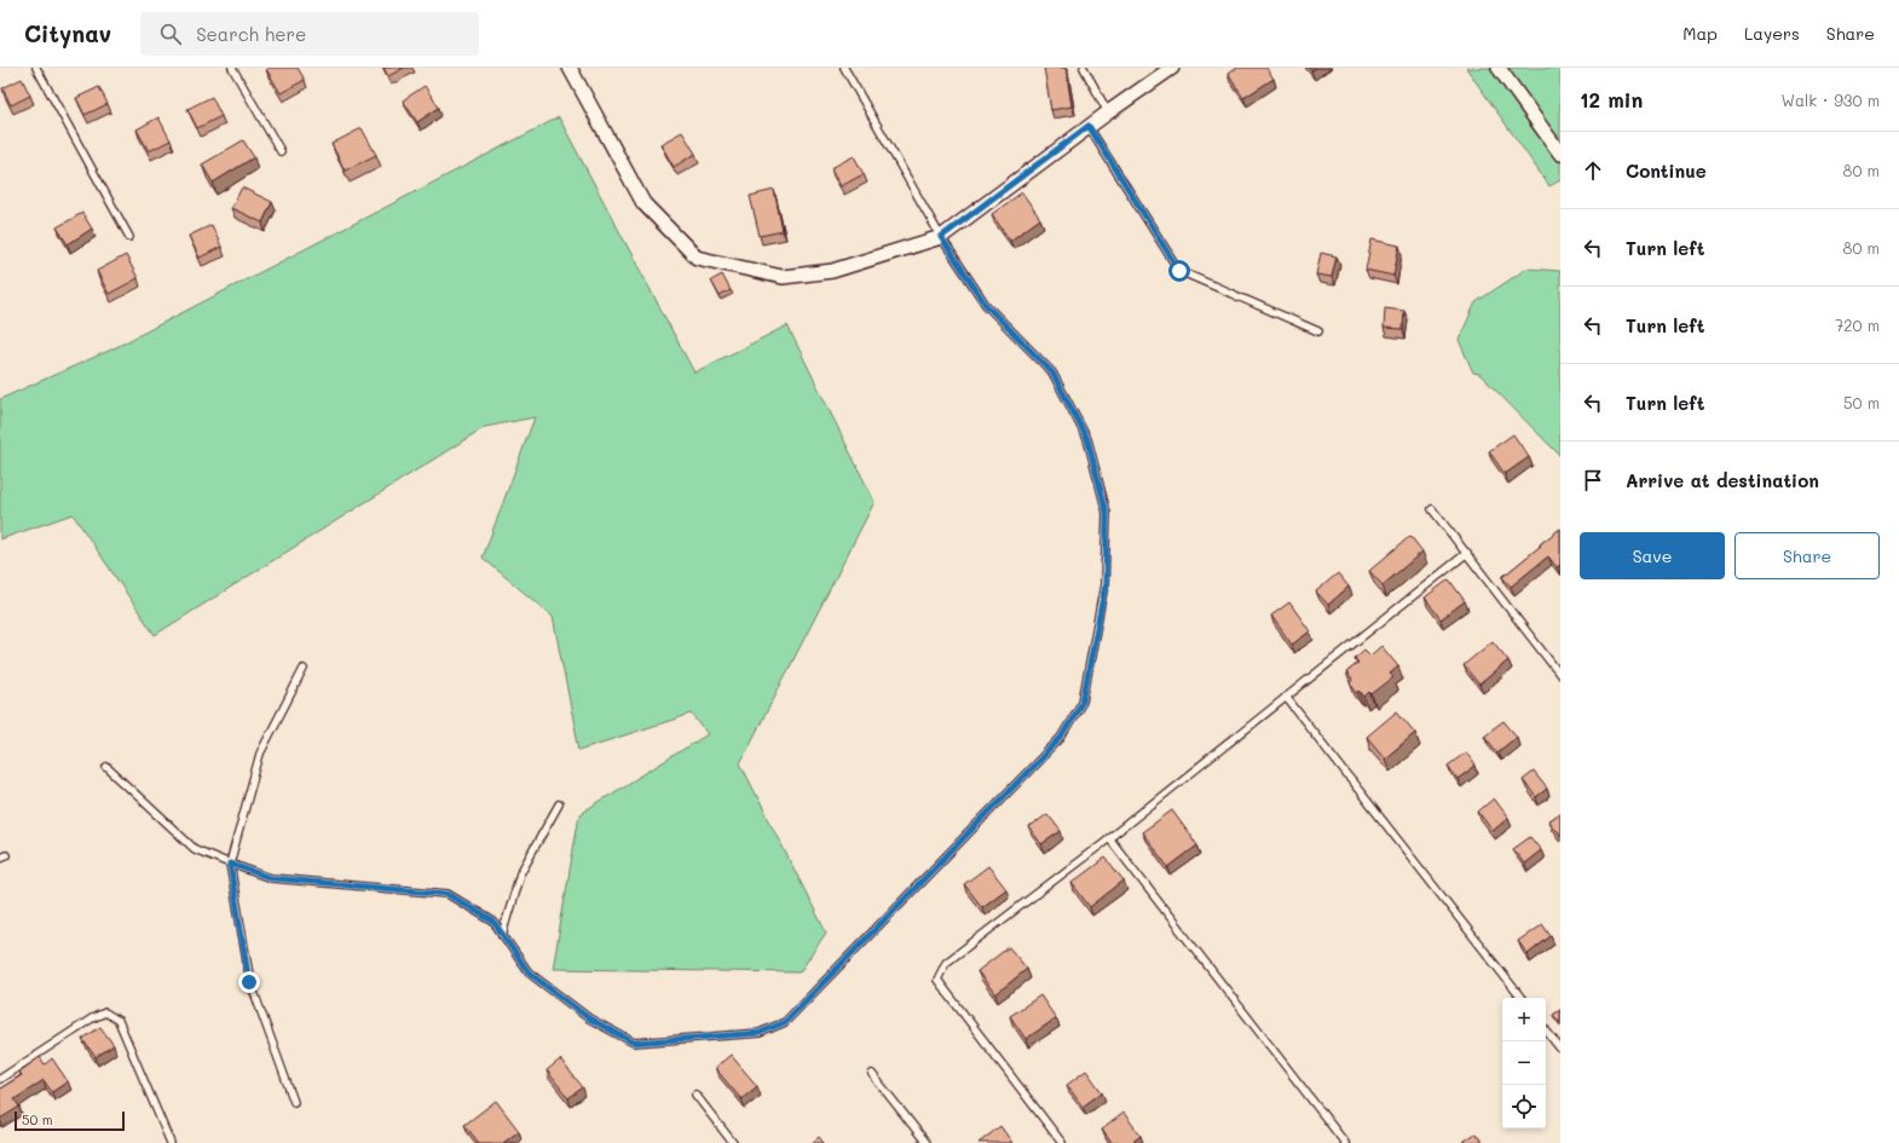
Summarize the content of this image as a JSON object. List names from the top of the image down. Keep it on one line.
{"scale_bar":"50 m","page":{"header":"Citynav","search":"Search here","nav":["Map","Layers","Share"],"heading":["12 min","Walk · 930 m"],"list":[["Continue","80 m"],["Turn left","80 m"],["Turn left","720 m"],["Turn left","50 m"],"Arrive at destination"],"buttons":["Save","Share"],"map_buttons":["+","−"],"scale":"50 m"}}
